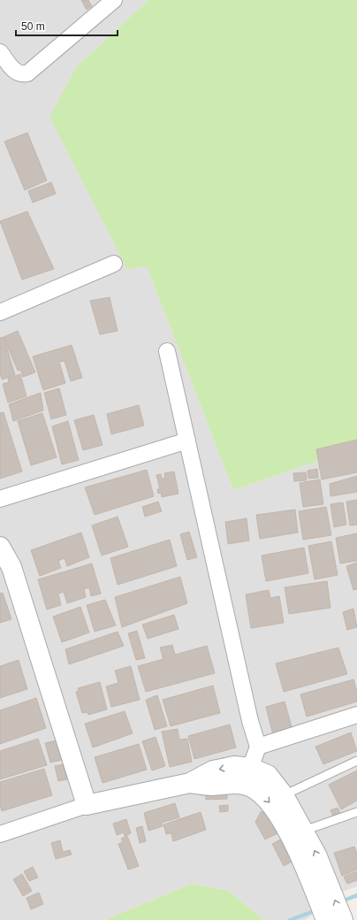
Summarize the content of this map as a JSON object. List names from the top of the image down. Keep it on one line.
{"scale_bar":"50 m"}
